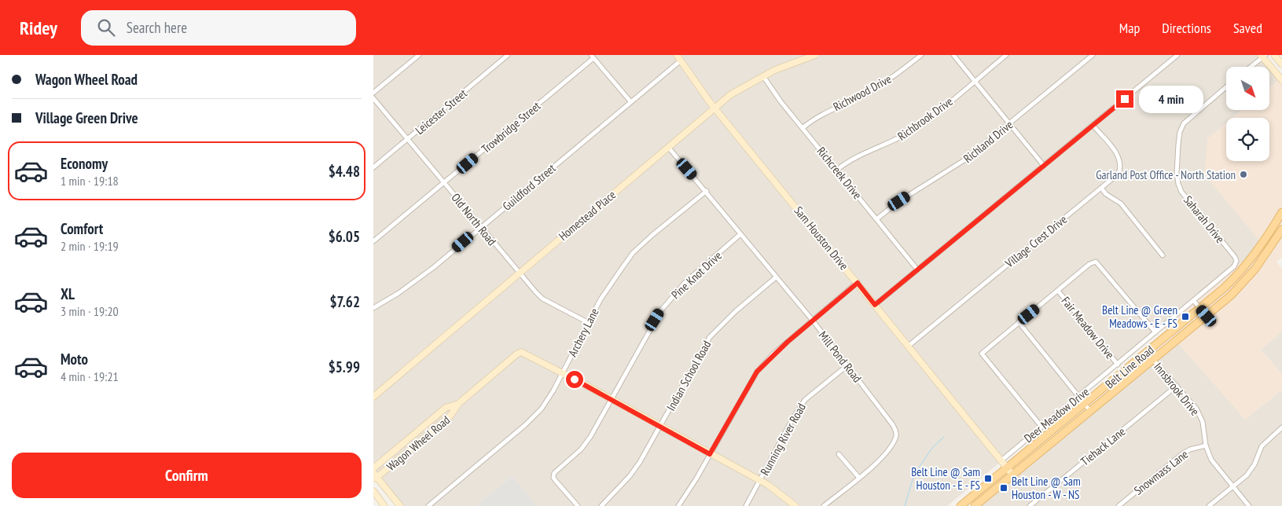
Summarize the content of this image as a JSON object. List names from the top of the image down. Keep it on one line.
{"streets":{"main road":["Belt Line Road"],"street":["Richwood Drive","Leicester Street","Richbrook Drive","Trowbridge Street","Richland Drive","Richcreek Drive","Guildford Street","Homestead Place","Old North Road","Saharah Drive","Sam Houston Drive","Village Crest Drive","Pine Knot Drive","Fair Meadow Drive","Archery Lane","Mill Pond Road","Indian School Road","Innsbrook Drive","Deer Meadow Drive","Running River Road","Wagon Wheel Road","Tiehack Lane","Snowmass Lane"]},"crossings":[["Richwood Drive","Richcreek Drive"],["Leicester Street","Old North Road"],["Richbrook Drive","Richcreek Drive"],["Trowbridge Street","Old North Road"],["Richland Drive","Richcreek Drive"],["Richcreek Drive","Homestead Place"],["Guildford Street","Old North Road"],["Guildford Street","Sam Houston Drive"],["Homestead Place","Old North Road"],["Homestead Place","Sam Houston Drive"],["Homestead Place","Mill Pond Road"],["Old North Road","Archery Lane"],["Saharah Drive","Deer Meadow Drive"],["Sam Houston Drive","Village Crest Drive"],["Sam Houston Drive","Belt Line Road"],["Sam Houston Drive","Deer Meadow Drive"],["Pine Knot Drive","Mill Pond Road"],["Pine Knot Drive","Wagon Wheel Road"],["Fair Meadow Drive","Deer Meadow Drive"],["Archery Lane","Mill Pond Road"],["Archery Lane","Wagon Wheel Road"],["Mill Pond Road","Indian School Road"],["Mill Pond Road","Running River Road"],["Belt Line Road","Innsbrook Drive"],["Indian School Road","Wagon Wheel Road"],["Innsbrook Drive","Tiehack Lane"],["Innsbrook Drive","Snowmass Lane"],["Running River Road","Wagon Wheel Road"]],"places":{"other":["Garland Post Office - North Station"],"transit":["Belt Line @ Green Meadows - E - FS","Belt Line @ Sam Houston - E - FS","Belt Line @ Sam Houston - W - NS"]},"north":"bottom right","page":{"header":"Ridey","search":"Search here","nav":["Map","Directions","Saved"],"banner":["Wagon Wheel Road","Village Green Drive"],"bubble":"4 min","list":[{"name":"Economy","note":"1 min · 19:18","value":"$4.48"},{"name":"Comfort","note":"2 min · 19:19","value":"$6.05"},{"name":"XL","note":"3 min · 19:20","value":"$7.62"},{"name":"Moto","note":"4 min · 19:21","value":"$5.99"}],"buttons":"Confirm"}}
